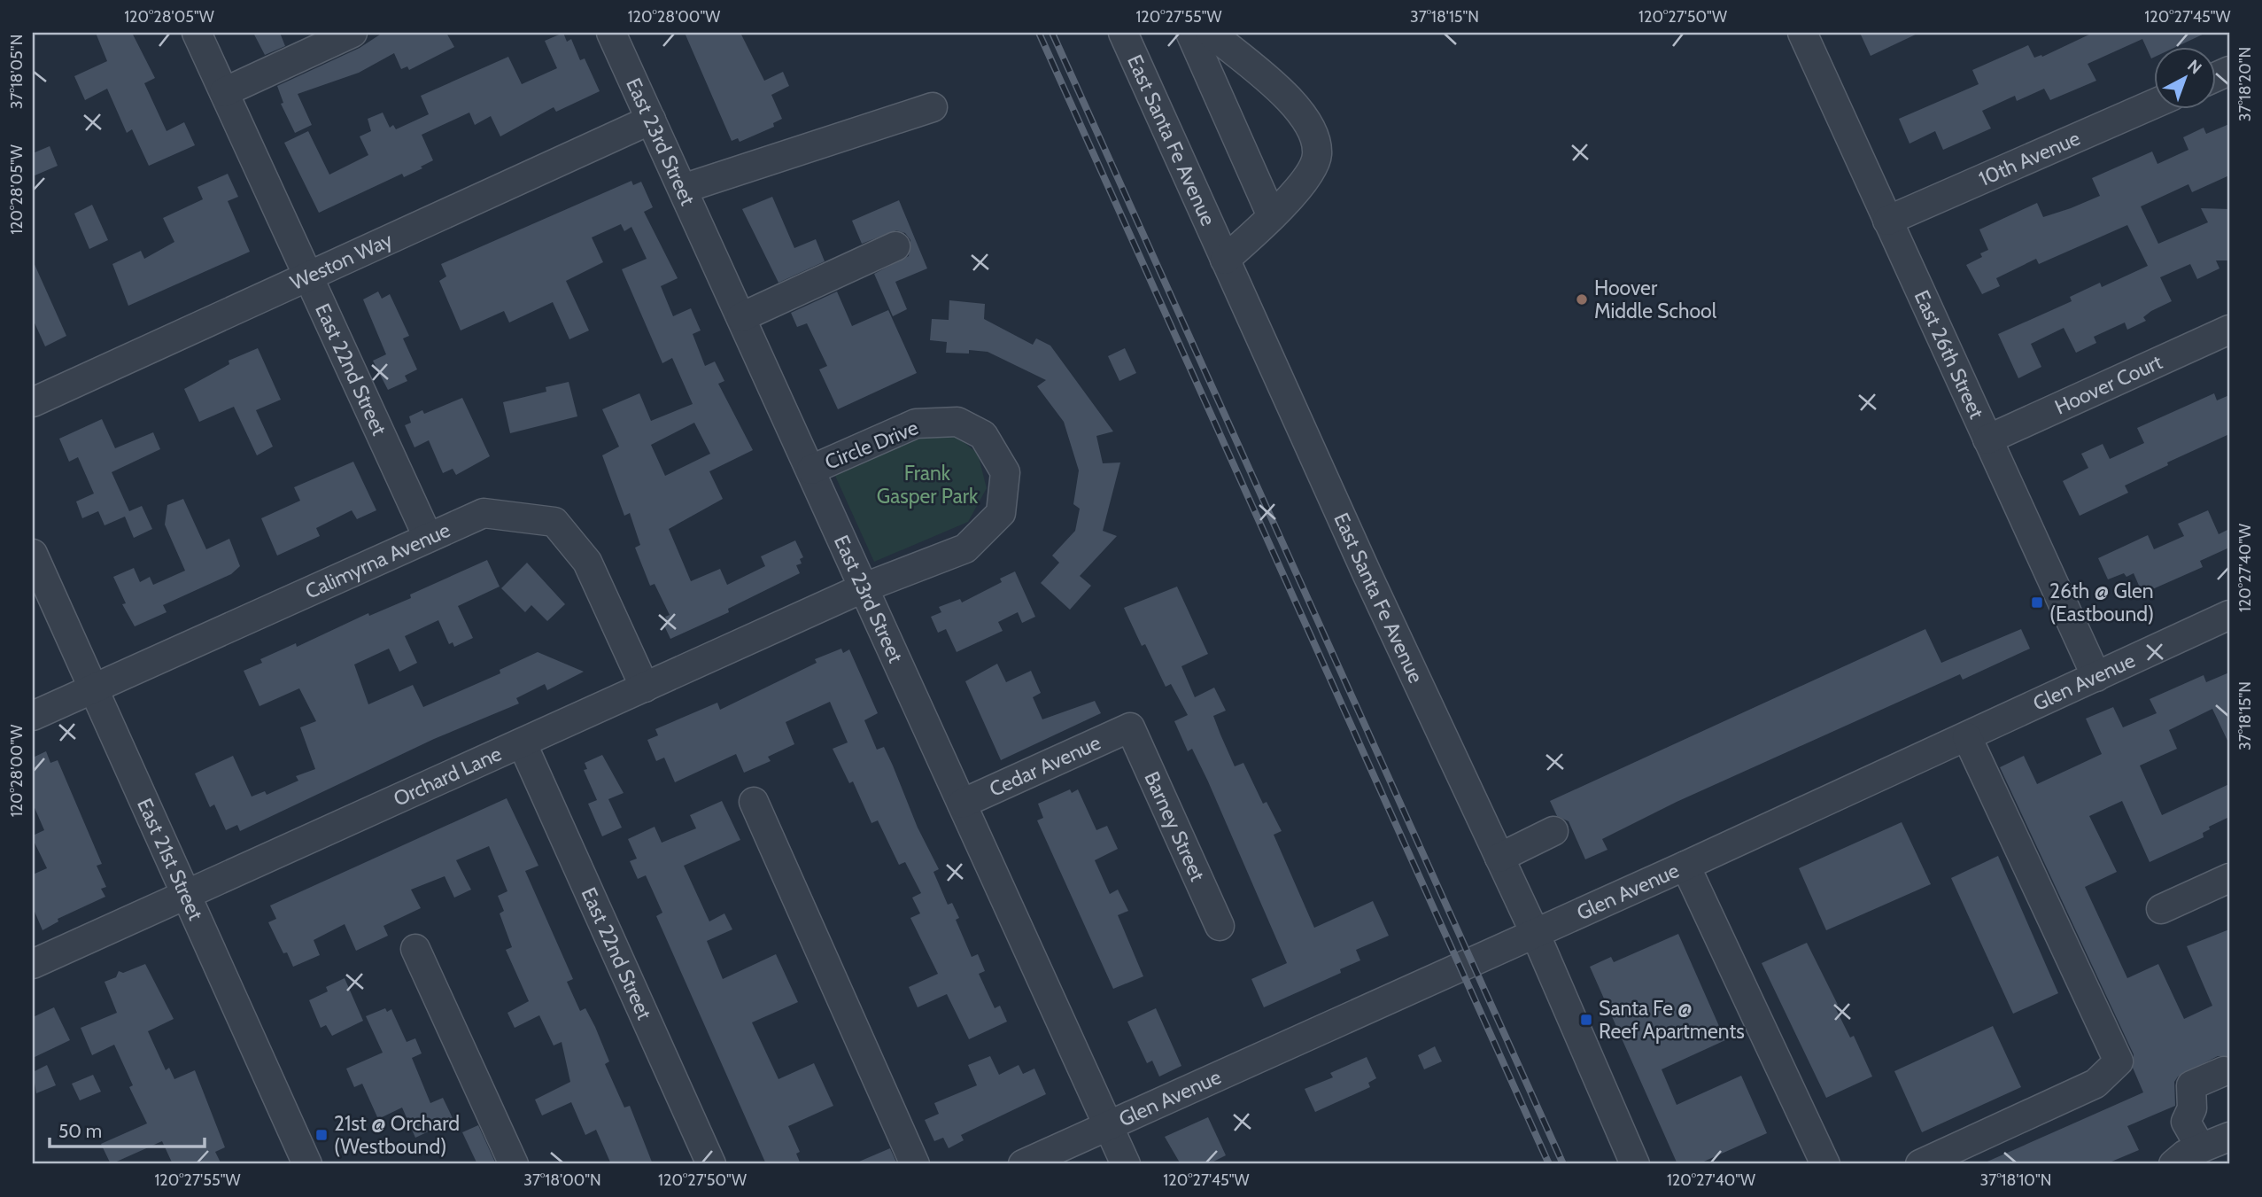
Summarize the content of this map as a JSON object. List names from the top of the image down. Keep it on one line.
{"streets":{"street":["East 23rd Street","East Santa Fe Avenue","10th Avenue","Weston Way","East 26th Street","East 22nd Street","Hoover Court","Circle Drive","Calimyrna Avenue","Glen Avenue","Cedar Avenue","Orchard Lane","Barney Street","East 21st Street"]},"crossings":[["East 23rd Street","Weston Way"],["East 23rd Street","Circle Drive"],["East 23rd Street","Glen Avenue"],["East 23rd Street","Cedar Avenue"],["East 23rd Street","Orchard Lane"],["East Santa Fe Avenue","Glen Avenue"],["10th Avenue","East 26th Street"],["Weston Way","East 22nd Street"],["East 26th Street","Hoover Court"],["East 26th Street","Glen Avenue"],["East 22nd Street","Calimyrna Avenue"],["East 22nd Street","Orchard Lane"],["Circle Drive","Orchard Lane"],["Calimyrna Avenue","Orchard Lane"],["Calimyrna Avenue","East 21st Street"],["Cedar Avenue","Barney Street"],["Orchard Lane","East 21st Street"]],"parks":["Frank Gasper Park"],"places":{"other":["Hoover Middle School"],"transit":["26th @ Glen (Eastbound)","Santa Fe @ Reef Apartments","21st @ Orchard (Westbound)"]},"scale_bar":"50 m","north":"top right","coordinates":["120°28'05\"W","120°28'00\"W","120°27'55\"W","37°18'15\"N","120°27'50\"W","120°27'45\"W","37°18'05\"N","37°18'20\"N","120°27'40\"W","37°18'00\"N","37°18'10\"N"]}
